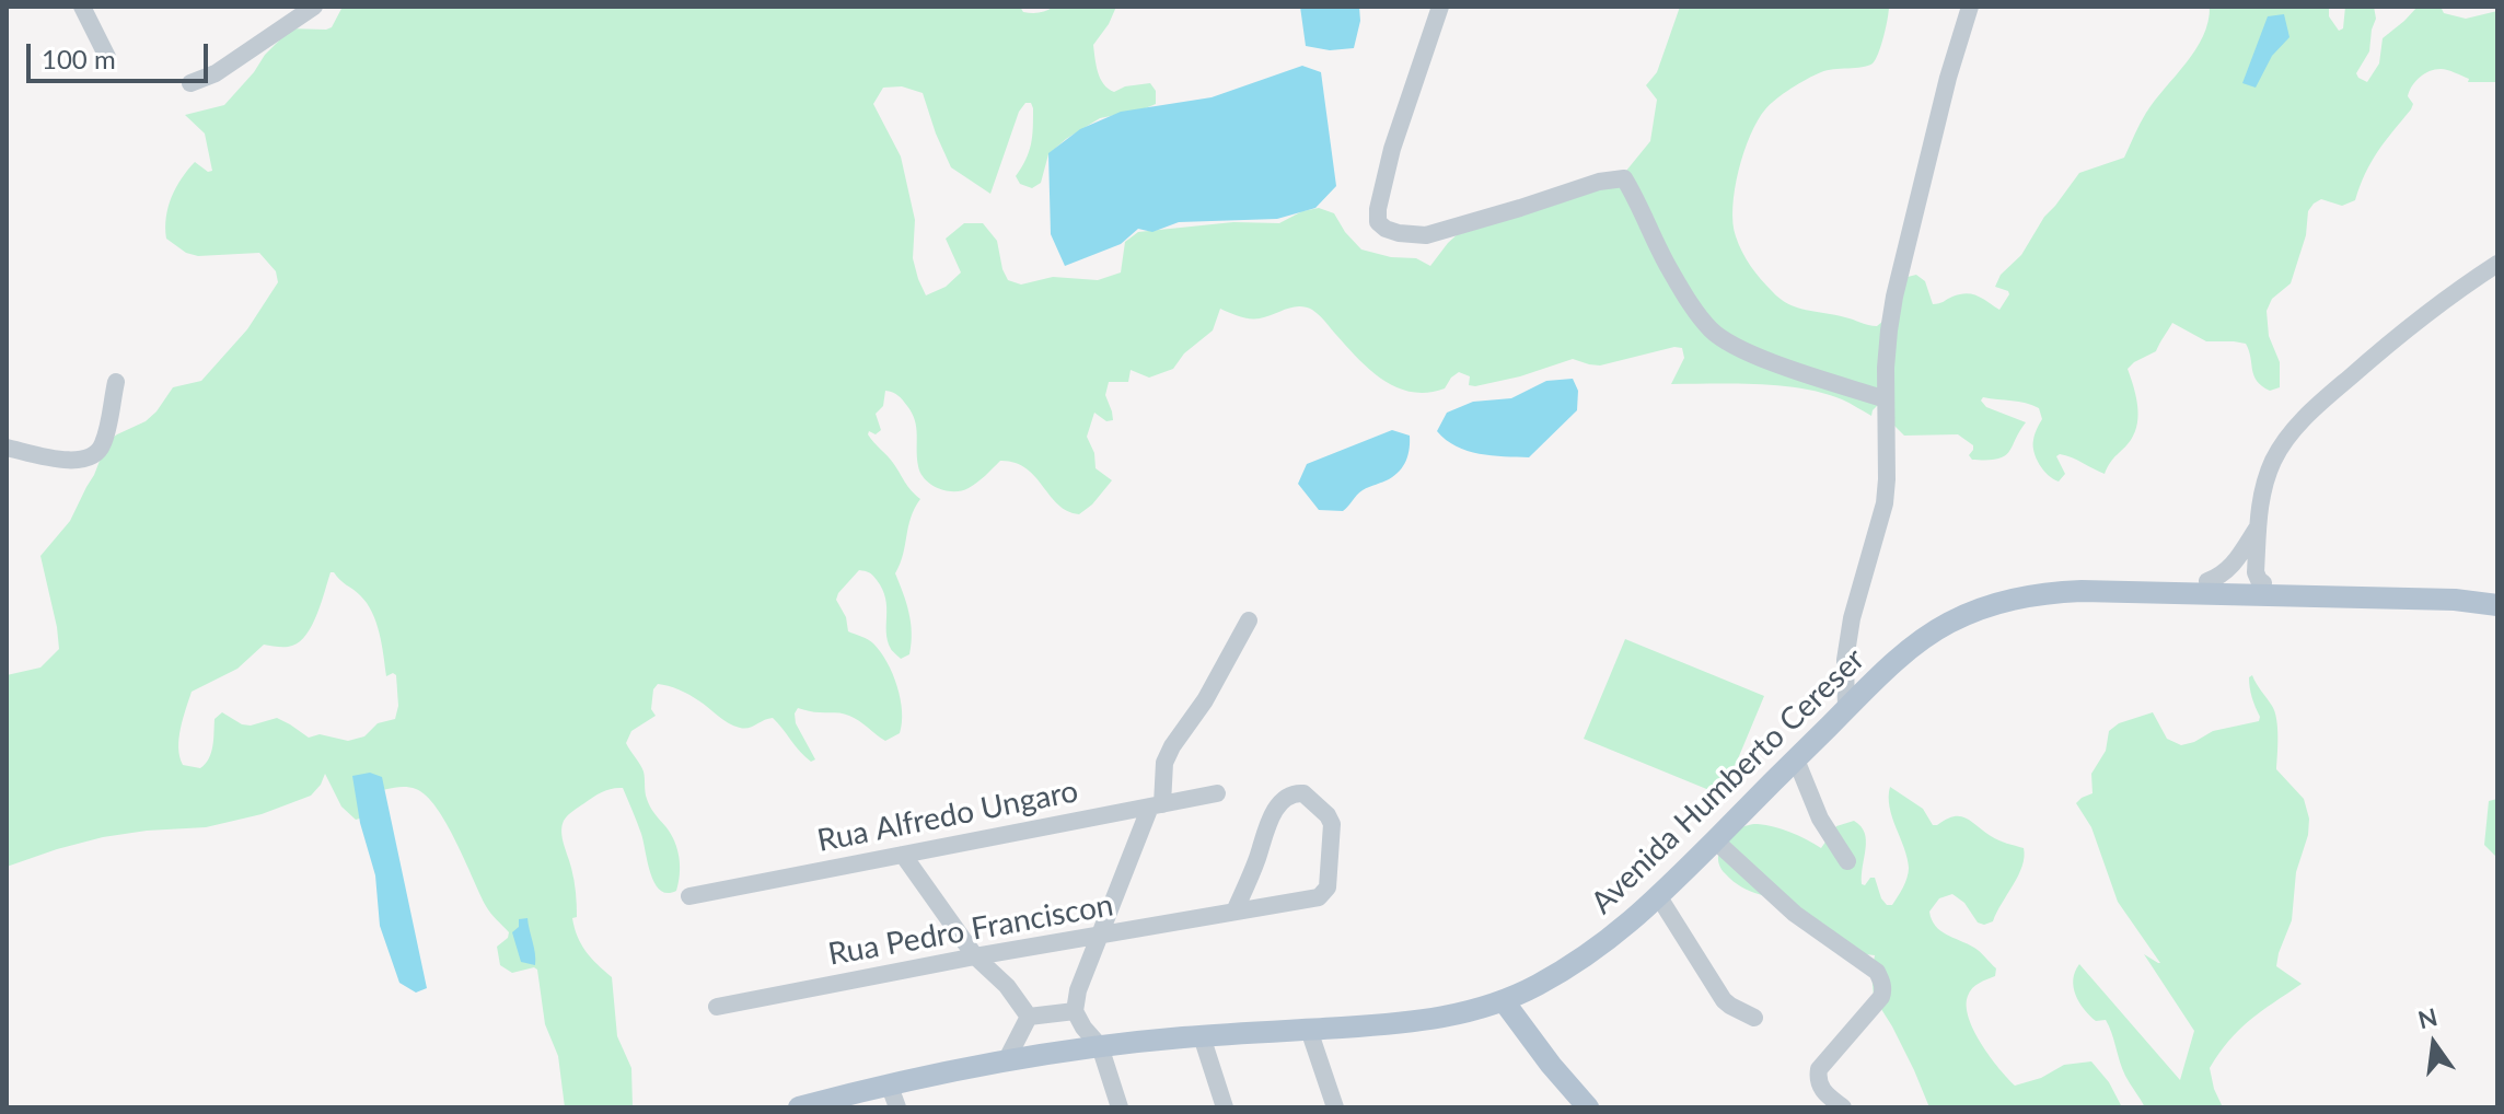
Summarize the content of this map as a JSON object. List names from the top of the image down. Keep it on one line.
{"streets":{"main road":["Avenida Humberto Cereser"],"street":["Rua Alfredo Ungaro","Rua Pedro Franciscon"]},"scale_bar":"100 m","north":"top"}
